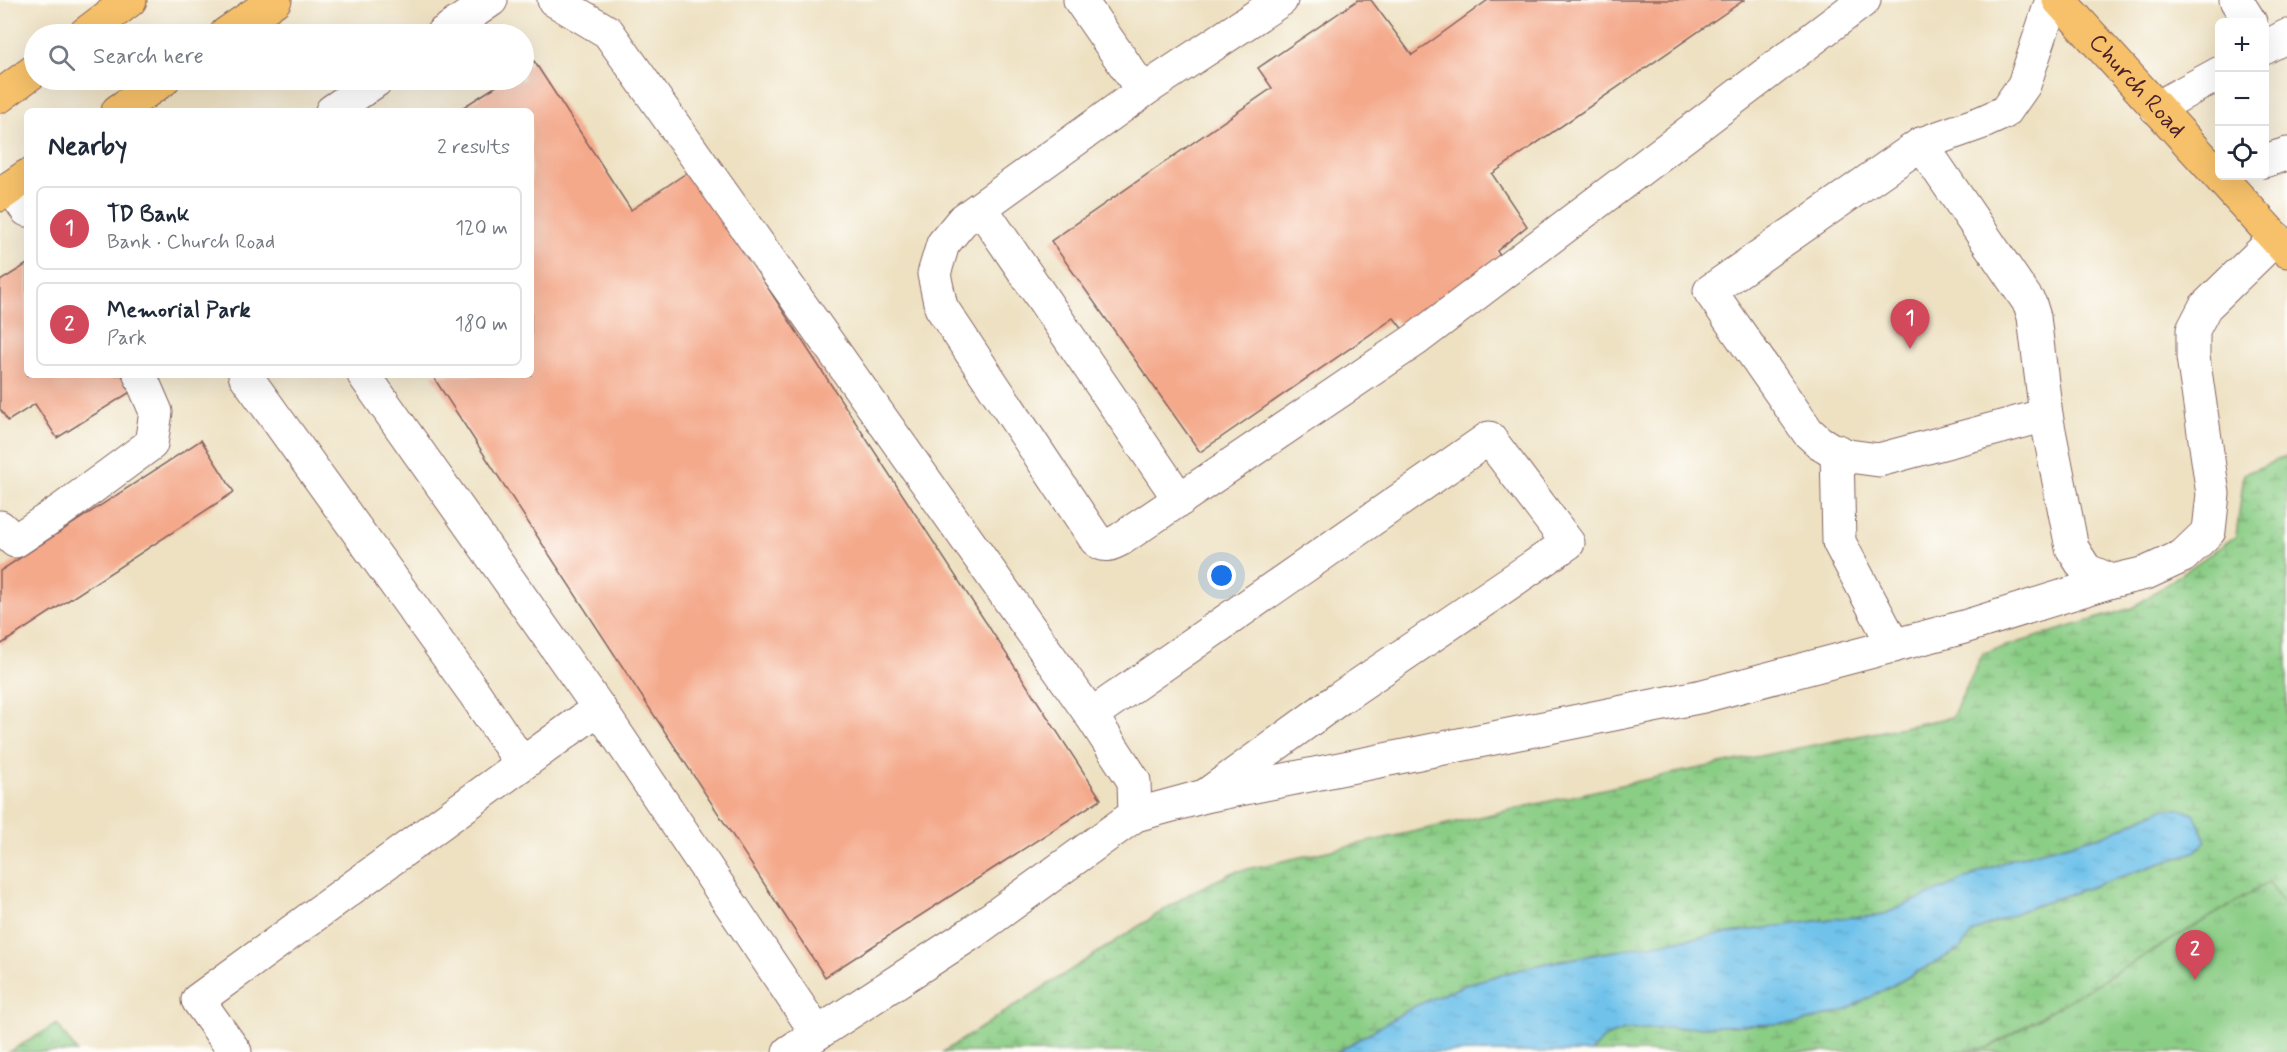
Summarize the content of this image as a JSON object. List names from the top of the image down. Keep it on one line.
{"streets":{"main road":["Church Road"]},"page":{"map_buttons":["+","−"],"search":"Search here","heading":["Nearby","2 results"],"list":[{"mark":"1","name":"TD Bank","note":"Bank · Church Road","value":"120 m"},{"mark":"2","name":"Memorial Park","note":"Park","value":"180 m"}],"pins":["1","2"]}}
